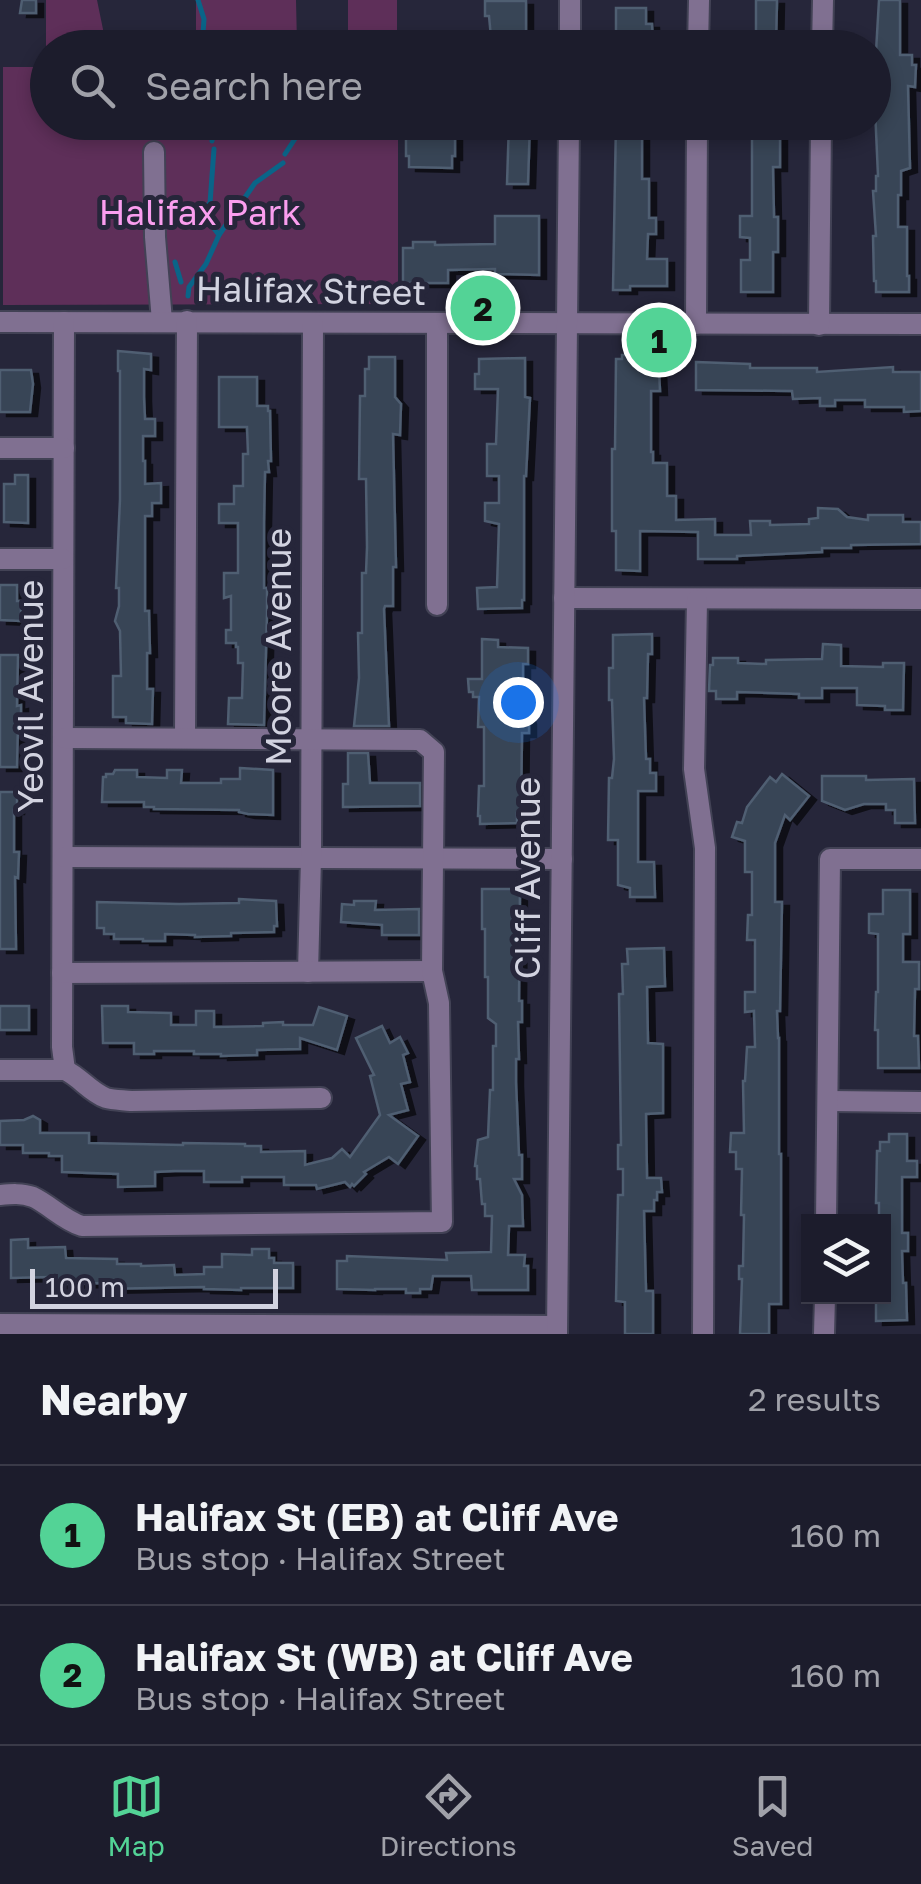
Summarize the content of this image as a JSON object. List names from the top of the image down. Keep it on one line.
{"streets":{"street":["Halifax Street","Moore Avenue","Yeovil Avenue","Cliff Avenue"]},"crossings":[["Halifax Street","Moore Avenue"],["Halifax Street","Yeovil Avenue"],["Halifax Street","Cliff Avenue"]],"parks":["Halifax Park"],"scale_bar":"100 m","page":{"search":"Search here","pins":["2","1"],"scale":"100 m","heading":["Nearby","2 results"],"list":[{"mark":"1","name":"Halifax St (EB) at Cliff Ave","note":"Bus stop · Halifax Street","value":"160 m"},{"mark":"2","name":"Halifax St (WB) at Cliff Ave","note":"Bus stop · Halifax Street","value":"160 m"}],"nav":["Map","Directions","Saved"]}}
